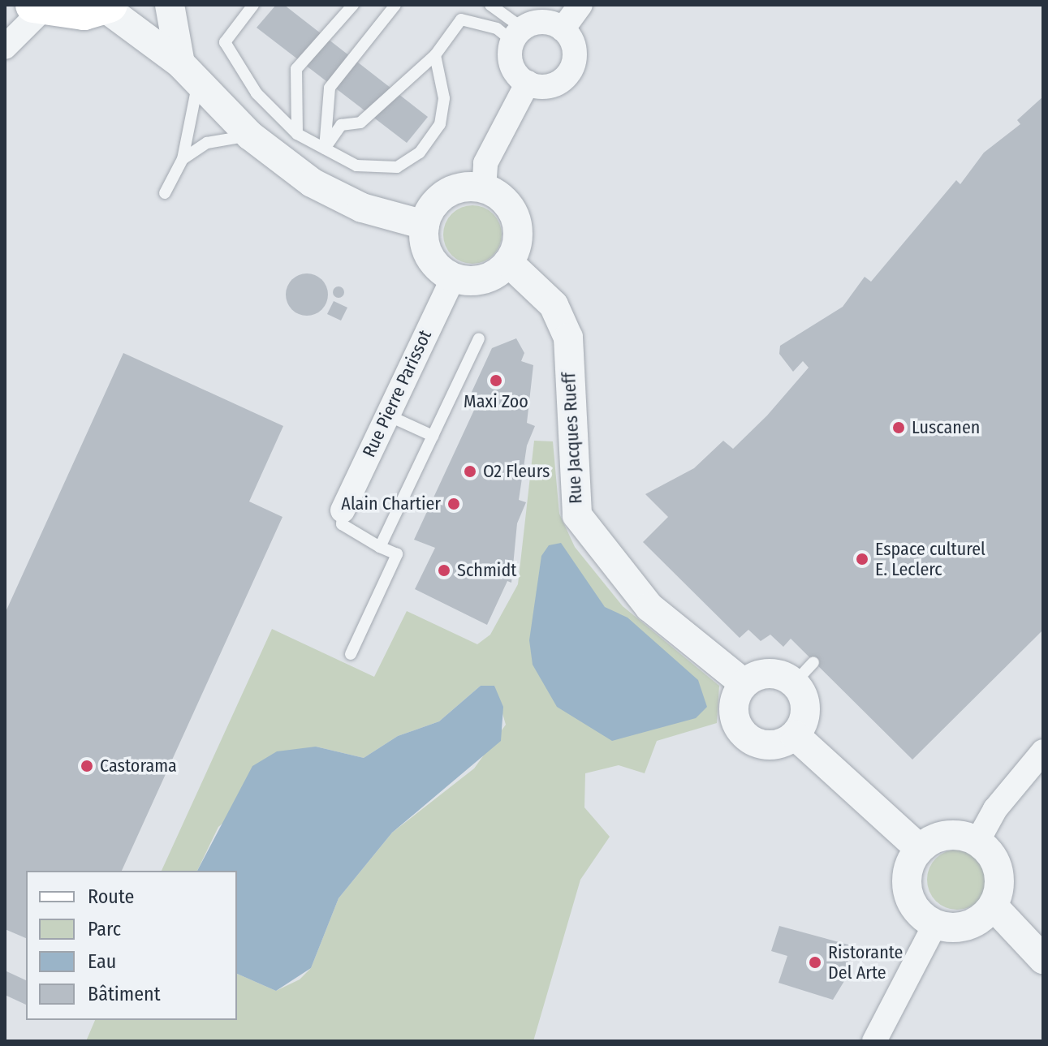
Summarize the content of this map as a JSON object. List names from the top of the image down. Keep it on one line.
{"streets":{"street":["Rue Pierre Parissot","Rue Jacques Rueff"]},"crossings":[["Rue Pierre Parissot","Rue Jacques Rueff"]],"places":["Maxi Zoo","Luscanen","O2 Fleurs","Alain Chartier","Espace culturel E. Leclerc","Schmidt","Castorama","Ristorante Del Arte"],"legend":["Route","Parc","Eau","Bâtiment"]}
